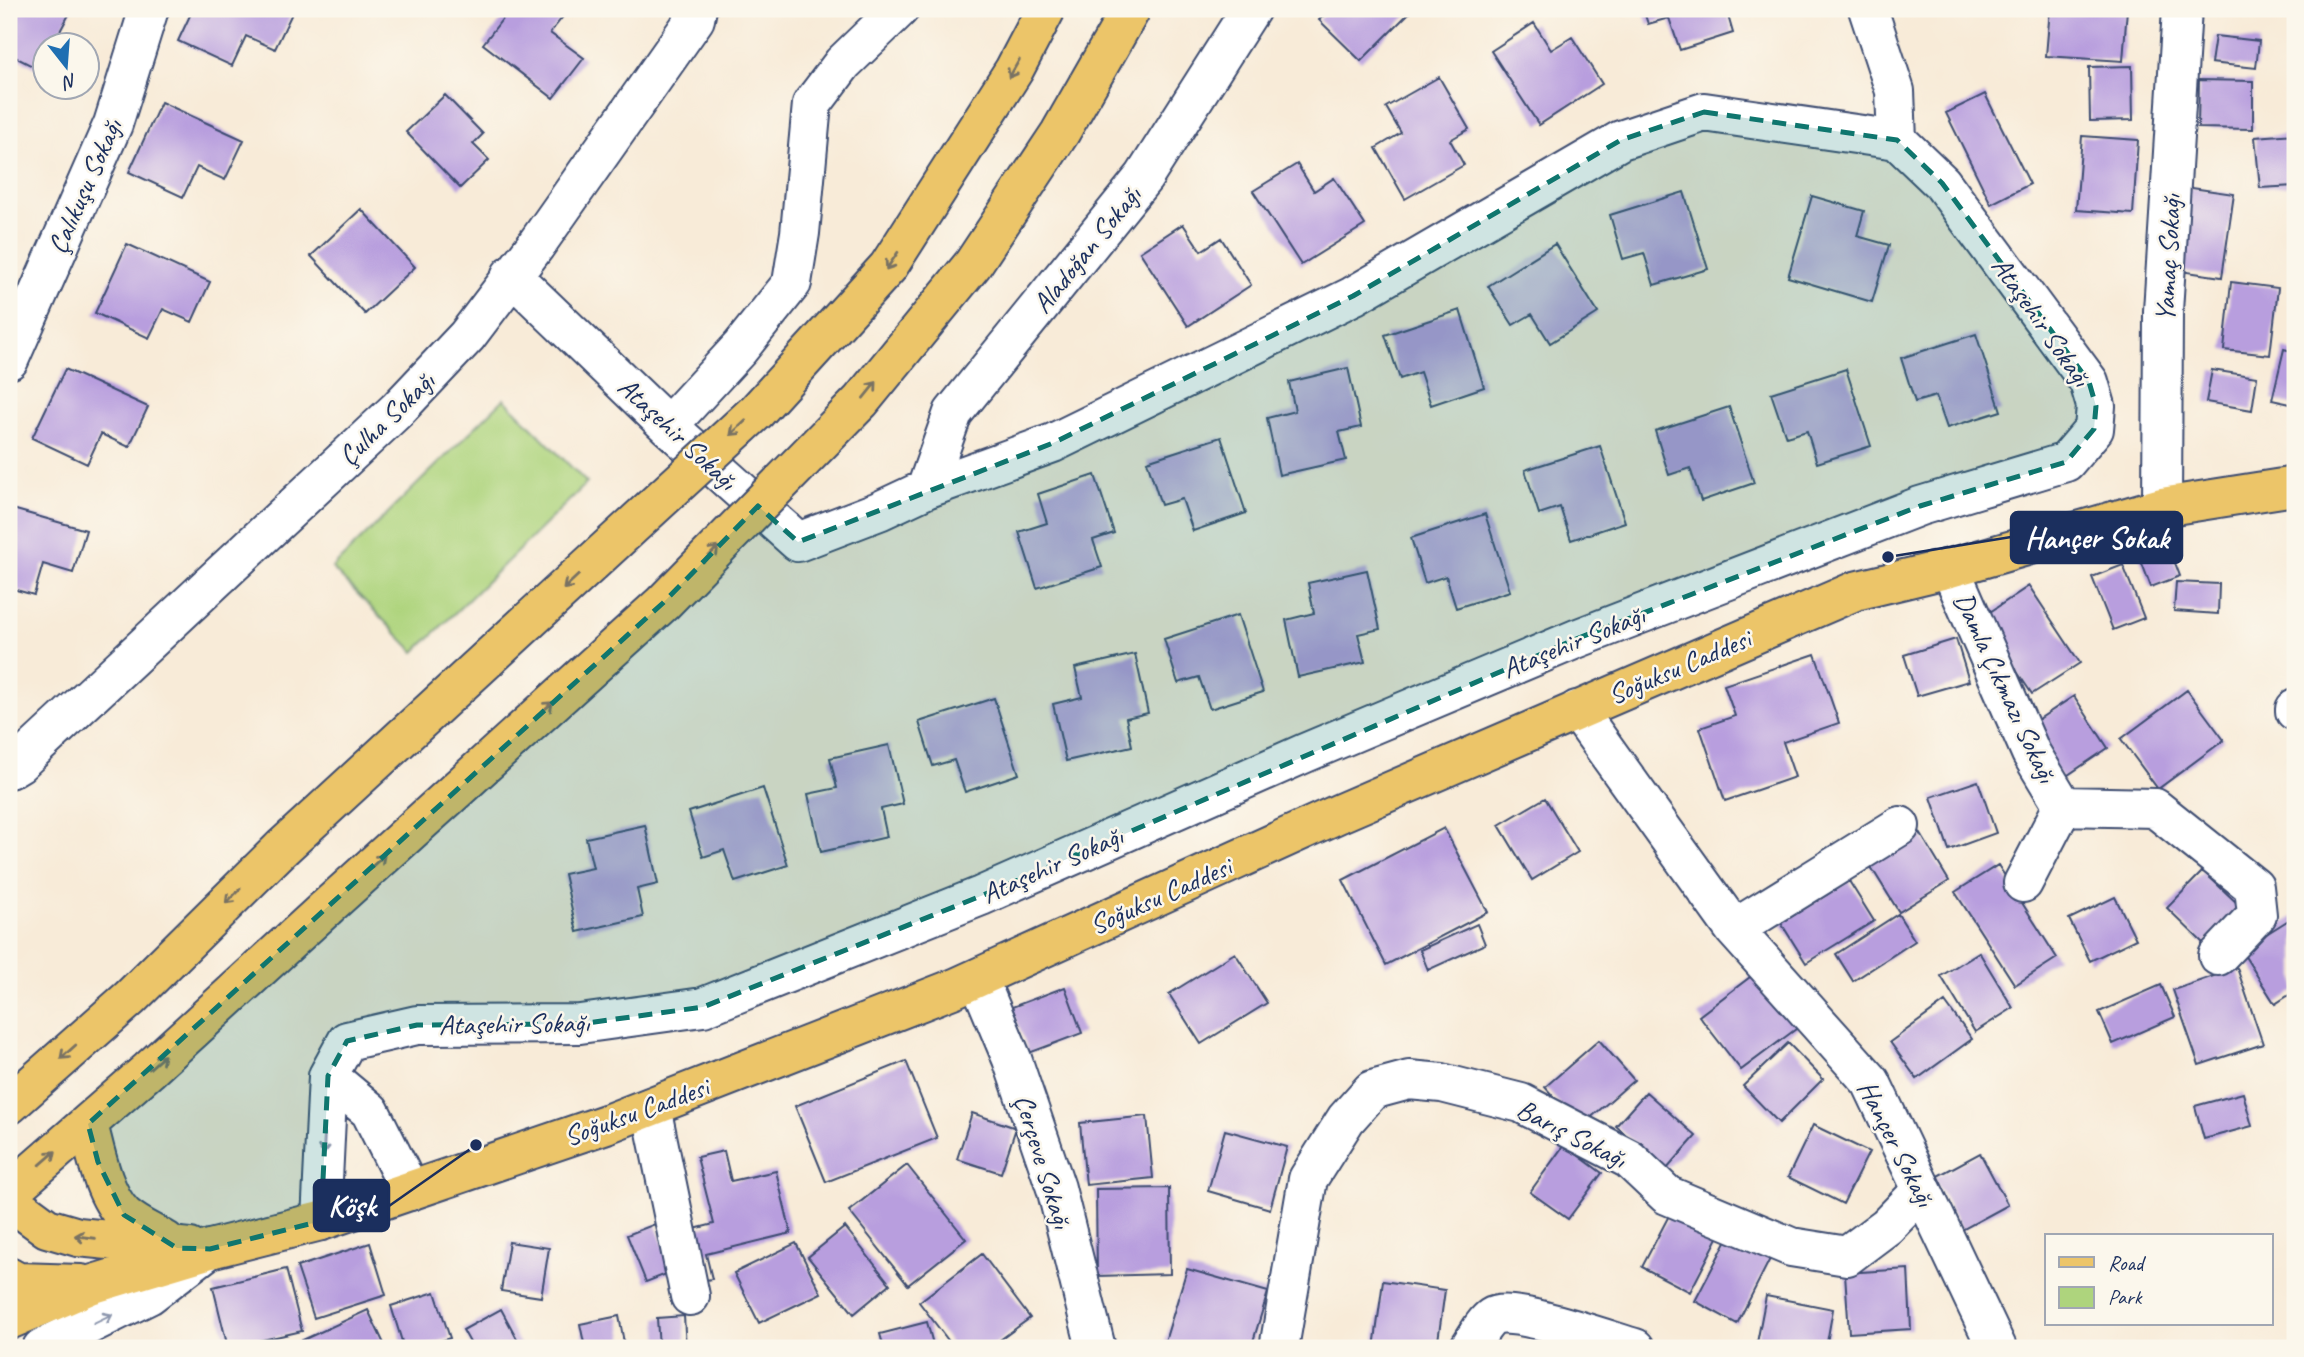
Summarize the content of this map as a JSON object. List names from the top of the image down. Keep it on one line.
{"streets":{"main road":["Soğuksu Caddesi"],"street":["Çalıkuşu Sokağı","Aladoğan Sokağı","Yamaç Sokağı","Ataşehir Sokağı","Çulha Sokağı","Damla Çıkmazı Sokağı","Barış Sokağı","Hançer Sokağı","Çerçeve Sokağı"]},"crossings":[["Aladoğan Sokağı","Ataşehir Sokağı"],["Yamaç Sokağı","Soğuksu Caddesi"],["Ataşehir Sokağı","Çulha Sokağı"],["Soğuksu Caddesi","Damla Çıkmazı Sokağı"],["Soğuksu Caddesi","Hançer Sokağı"],["Soğuksu Caddesi","Çerçeve Sokağı"],["Barış Sokağı","Hançer Sokağı"]],"places":["Hançer Sokak","Köşk"],"legend":["Road","Park"],"north":"bottom"}
